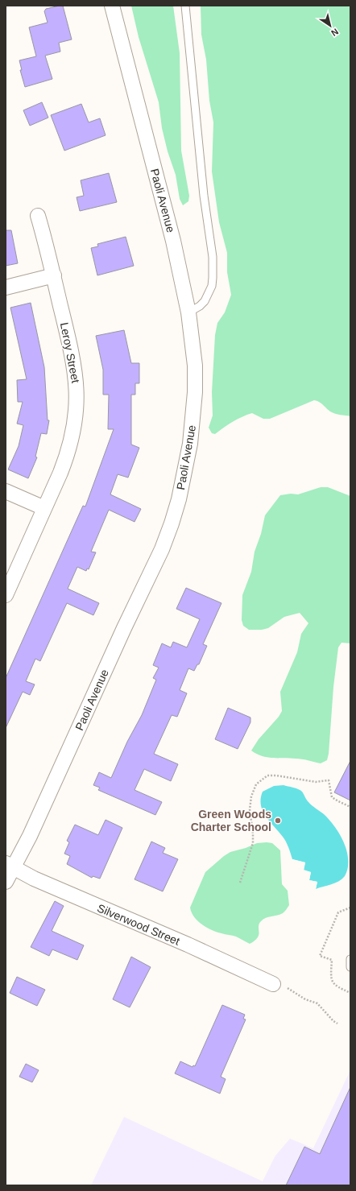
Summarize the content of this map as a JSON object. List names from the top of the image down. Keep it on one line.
{"streets":{"street":["Paoli Avenue","Leroy Street","Silverwood Street"]},"crossings":[["Paoli Avenue","Silverwood Street"]],"places":["Green Woods Charter School"],"north":"bottom right"}
